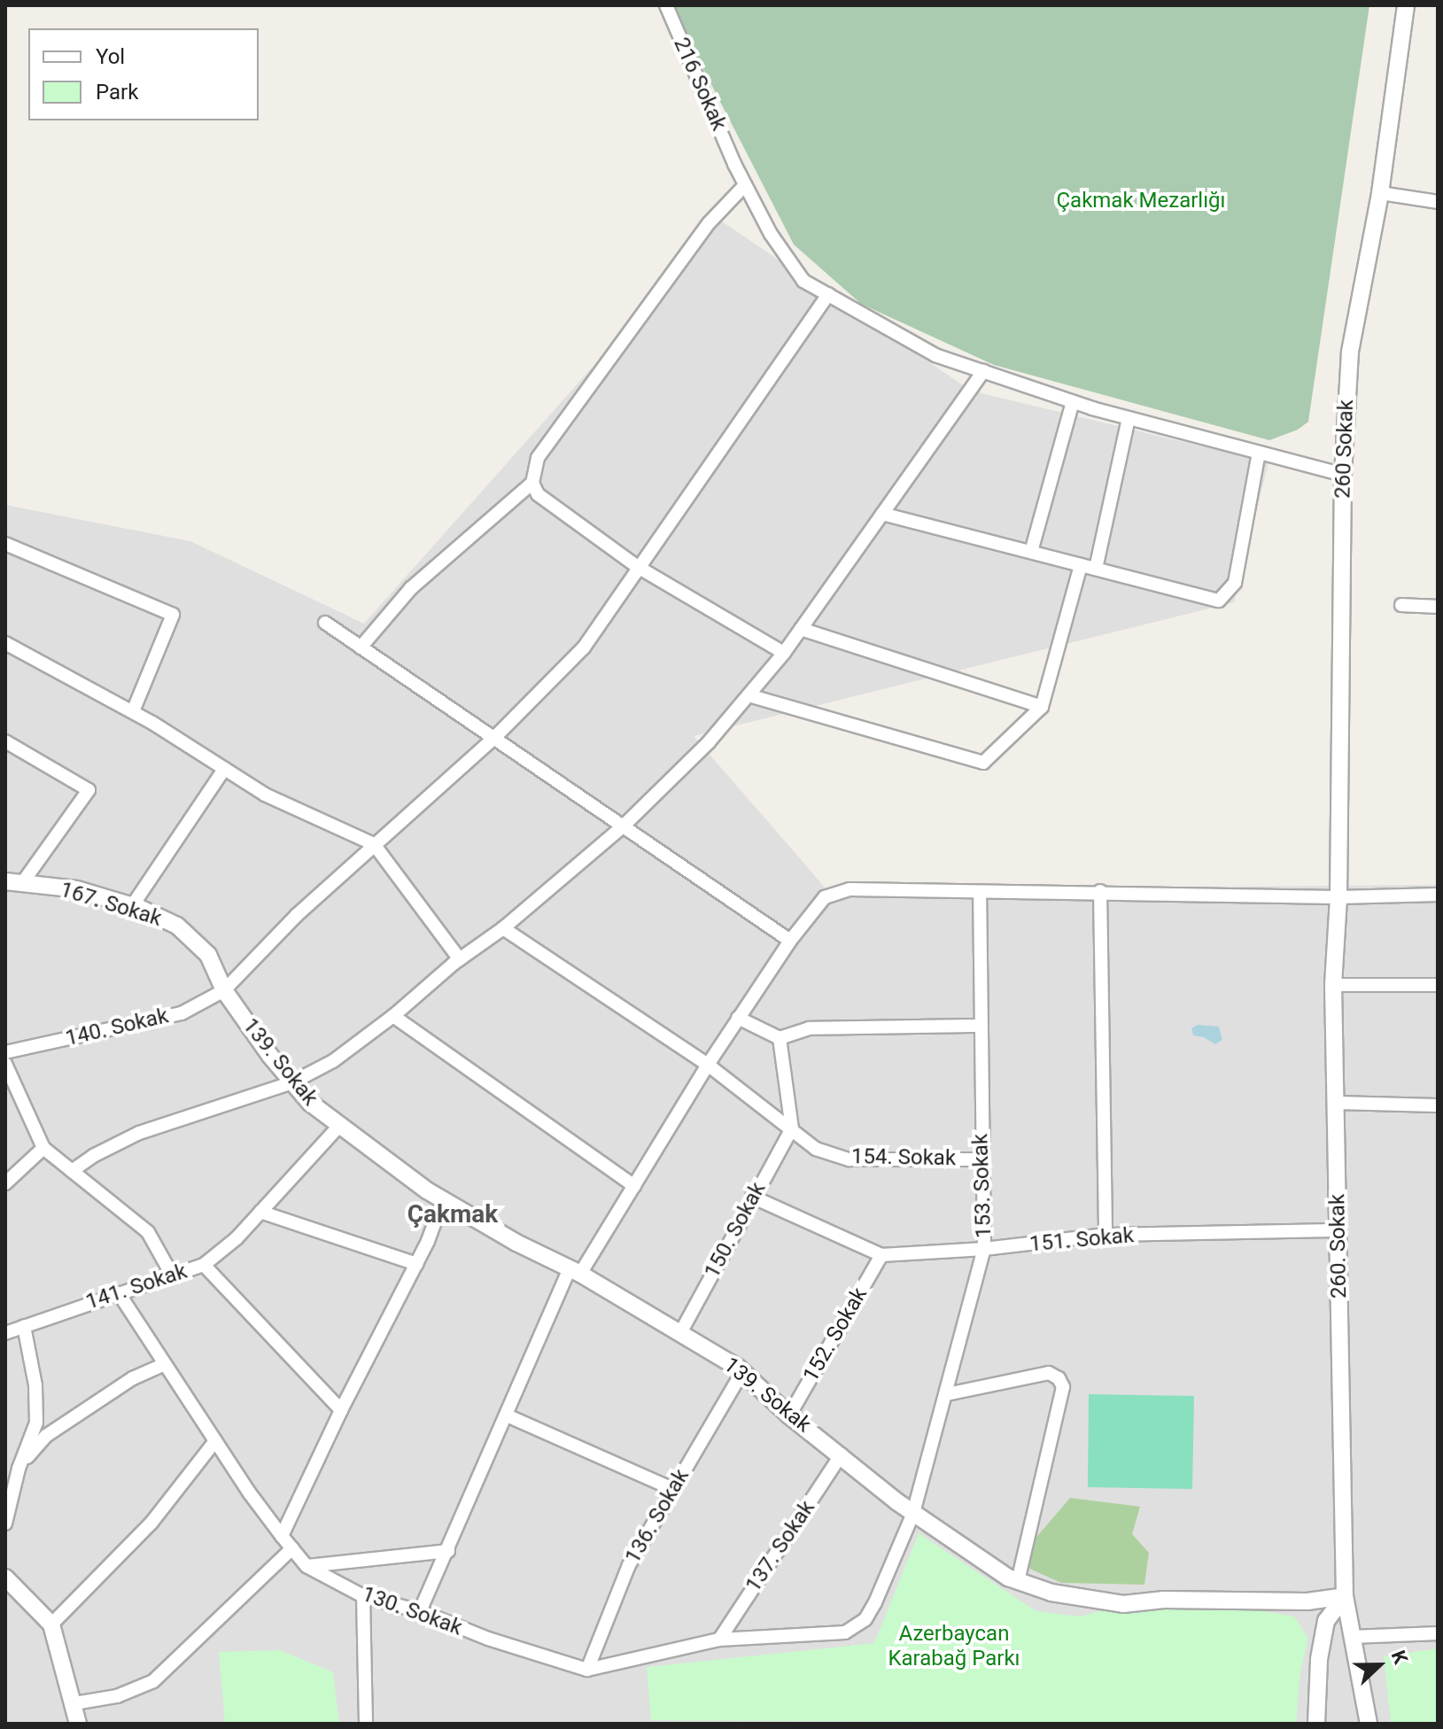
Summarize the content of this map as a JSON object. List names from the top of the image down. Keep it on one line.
{"streets":{"street":["216 Sokak","260 Sokak","167. Sokak","140. Sokak","139. Sokak","154. Sokak","153. Sokak","150. Sokak","151. Sokak","260. Sokak","141. Sokak","152. Sokak","136. Sokak","137. Sokak","130. Sokak"]},"crossings":[["216 Sokak","260 Sokak"],["216 Sokak","140. Sokak"],["260 Sokak","260. Sokak"],["167. Sokak","140. Sokak"],["167. Sokak","139. Sokak"],["140. Sokak","139. Sokak"],["139. Sokak","153. Sokak"],["139. Sokak","150. Sokak"],["139. Sokak","260. Sokak"],["139. Sokak","141. Sokak"],["139. Sokak","152. Sokak"],["139. Sokak","136. Sokak"],["139. Sokak","137. Sokak"],["154. Sokak","153. Sokak"],["154. Sokak","150. Sokak"],["153. Sokak","151. Sokak"],["153. Sokak","137. Sokak"],["150. Sokak","151. Sokak"],["151. Sokak","260. Sokak"],["151. Sokak","152. Sokak"],["141. Sokak","130. Sokak"],["136. Sokak","130. Sokak"]],"districts":["Çakmak"],"parks":["Çakmak Mezarlığı","Azerbaycan Karabağ Parkı"],"legend":["Yol","Park"],"north":"right"}
